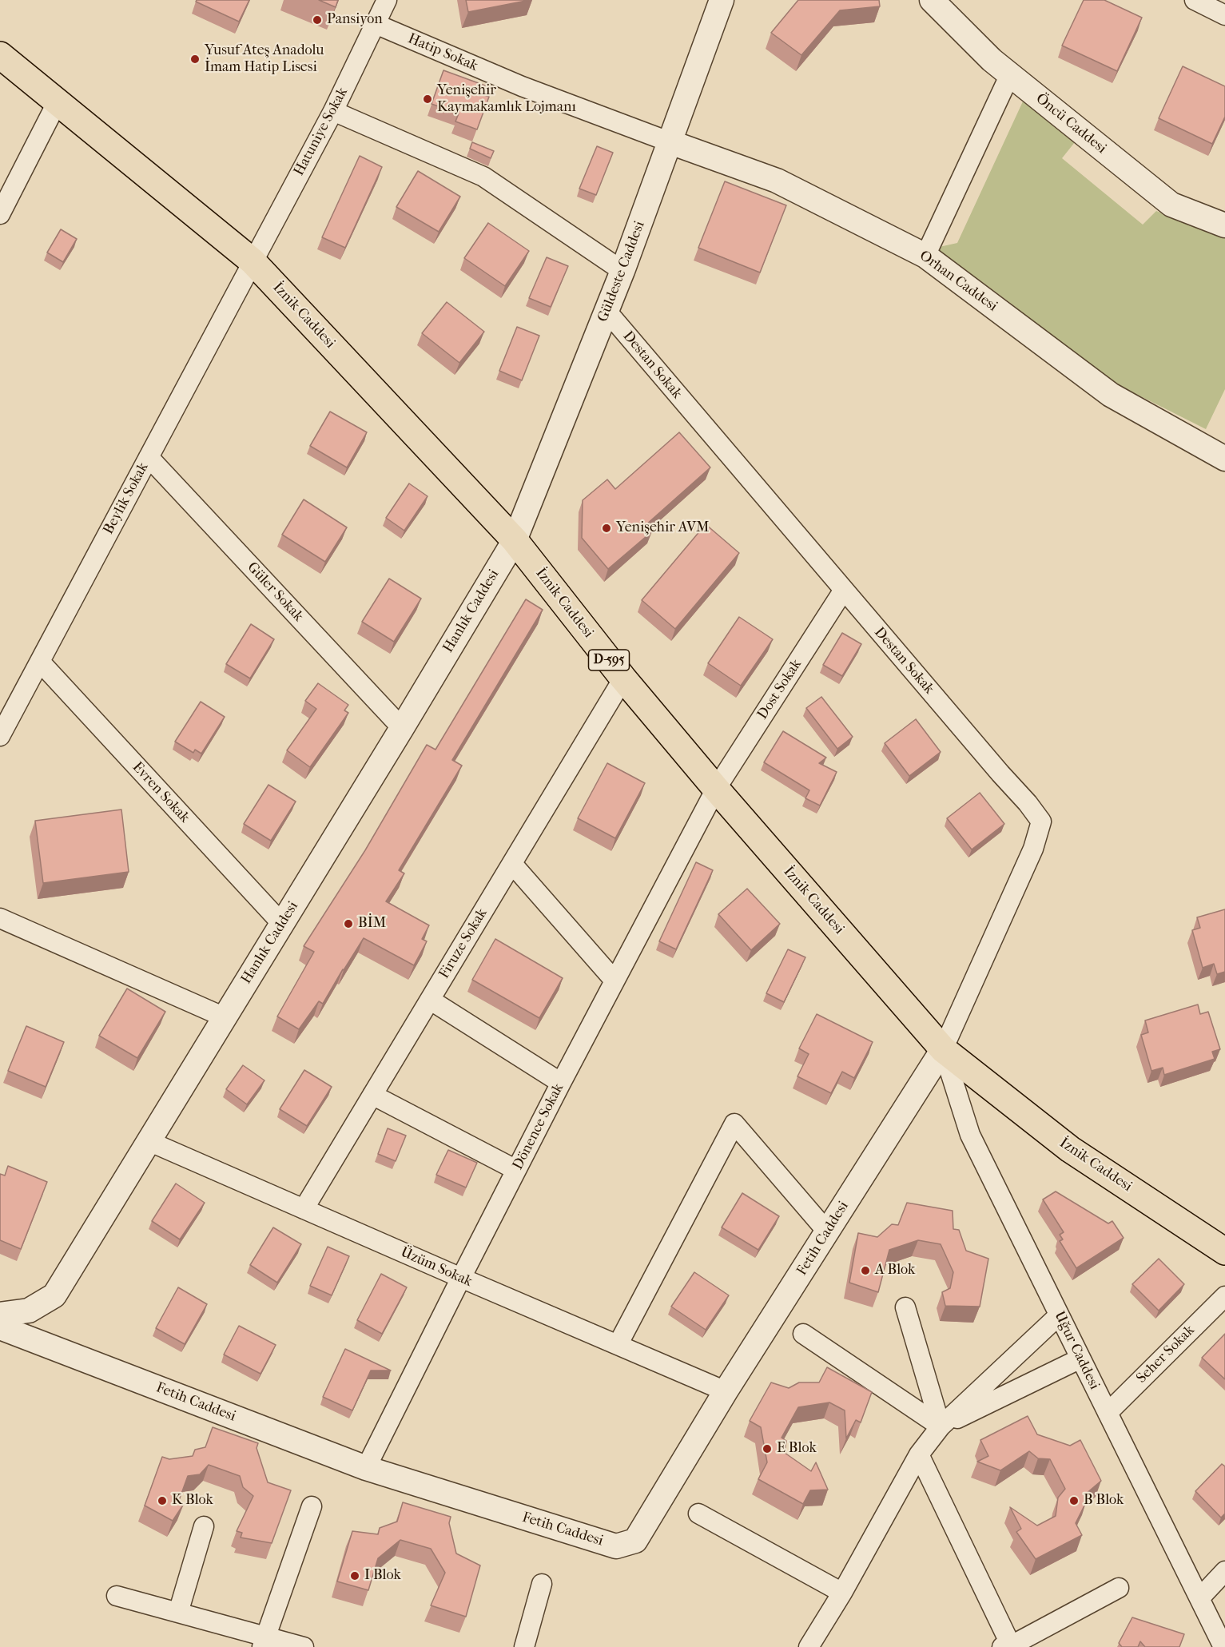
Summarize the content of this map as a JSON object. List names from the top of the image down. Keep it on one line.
{"streets":{"main road":["İznik Caddesi","D-595"],"street":["Hatip Sokak","Öncü Caddesi","Hatuniye Sokak","Güldeste Caddesi","Orhan Caddesi","Destan Sokak","Beylik Sokak","Güler Sokak","Hanlık Caddesi","Dost Sokak","Evren Sokak","Firuze Sokak","Dönence Sokak","Fetih Caddesi","Üzüm Sokak","Uğur Caddesi","Seher Sokak"]},"crossings":[["Hatip Sokak","Hatuniye Sokak"],["Hatip Sokak","Güldeste Caddesi"],["Hatip Sokak","Orhan Caddesi"],["Hatuniye Sokak","İznik Caddesi"],["Hatuniye Sokak","Beylik Sokak"],["Güldeste Caddesi","Orhan Caddesi"],["Güldeste Caddesi","İznik Caddesi"],["Güldeste Caddesi","Destan Sokak"],["Güldeste Caddesi","Hanlık Caddesi"],["İznik Caddesi","Destan Sokak"],["İznik Caddesi","Beylik Sokak"],["İznik Caddesi","Hanlık Caddesi"],["İznik Caddesi","Dost Sokak"],["İznik Caddesi","Firuze Sokak"],["İznik Caddesi","Dönence Sokak"],["İznik Caddesi","Fetih Caddesi"],["İznik Caddesi","Uğur Caddesi"],["Destan Sokak","Dost Sokak"],["Destan Sokak","Fetih Caddesi"],["Destan Sokak","Uğur Caddesi"],["Beylik Sokak","Güler Sokak"],["Beylik Sokak","Evren Sokak"],["Güler Sokak","Hanlık Caddesi"],["Hanlık Caddesi","Evren Sokak"],["Hanlık Caddesi","Üzüm Sokak"],["Dost Sokak","Dönence Sokak"],["Firuze Sokak","Üzüm Sokak"],["Dönence Sokak","Fetih Caddesi"],["Dönence Sokak","Üzüm Sokak"],["Fetih Caddesi","Üzüm Sokak"],["Fetih Caddesi","Uğur Caddesi"],["Uğur Caddesi","Seher Sokak"]],"places":["Pansiyon","Yusuf Ateş Anadolu İmam Hatip Lisesi","Yenişehir Kaymakamlık Lojmanı","Yenişehir AVM","BİM","A Blok","E Blok","K Blok","B Blok","I Blok"]}
